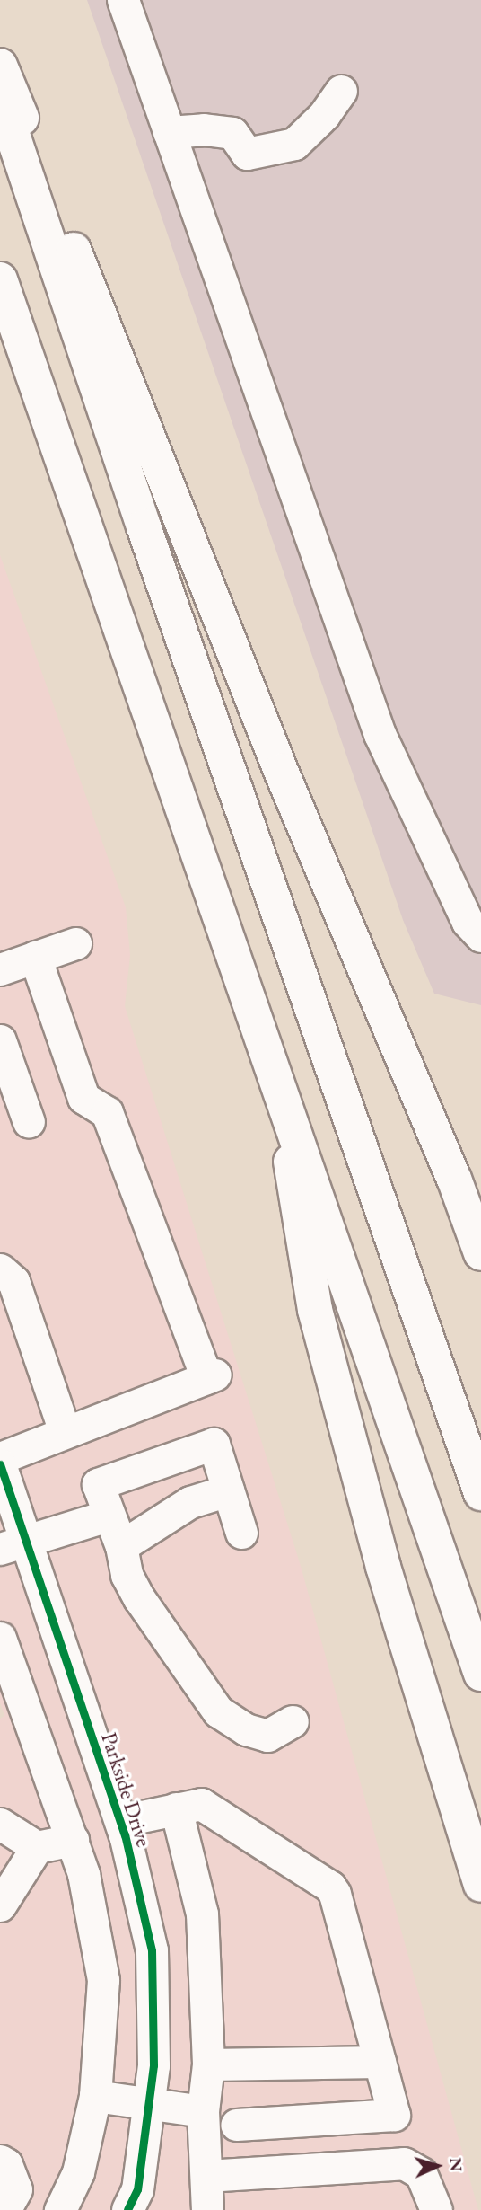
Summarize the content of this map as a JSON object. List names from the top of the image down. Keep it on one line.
{"streets":{"street":["Parkside Drive"]},"north":"right"}
